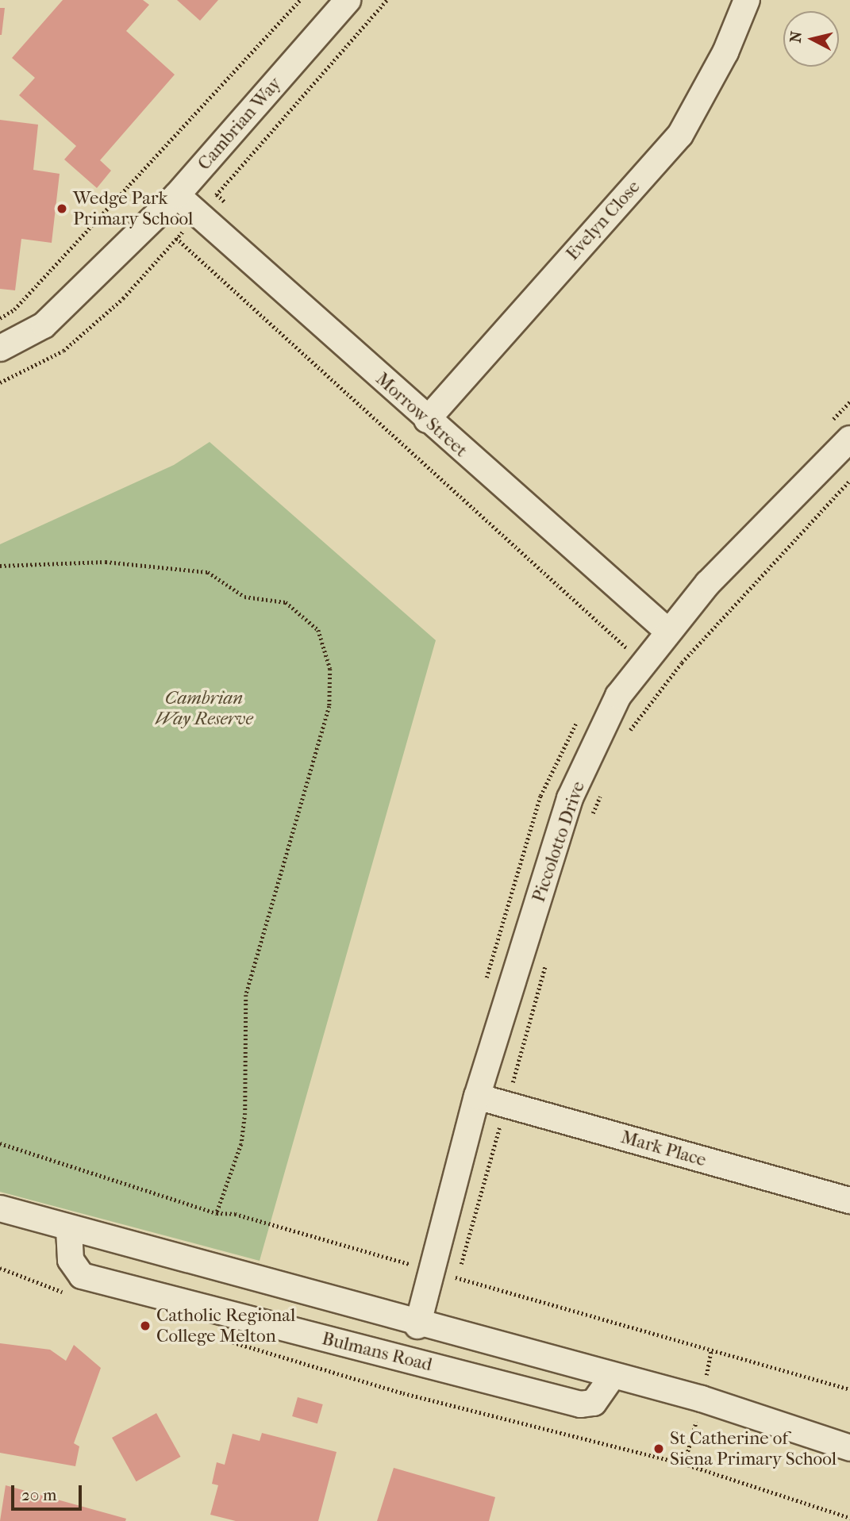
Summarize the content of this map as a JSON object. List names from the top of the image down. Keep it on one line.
{"streets":{"street":["Cambrian Way","Evelyn Close","Morrow Street","Piccolotto Drive","Mark Place","Bulmans Road"]},"crossings":[["Cambrian Way","Morrow Street"],["Evelyn Close","Morrow Street"],["Morrow Street","Piccolotto Drive"],["Piccolotto Drive","Mark Place"],["Piccolotto Drive","Bulmans Road"]],"parks":["Cambrian Way Reserve"],"places":["Wedge Park Primary School","Catholic Regional College Melton","St Catherine of Siena Primary School"],"scale_bar":"20 m","north":"left"}
